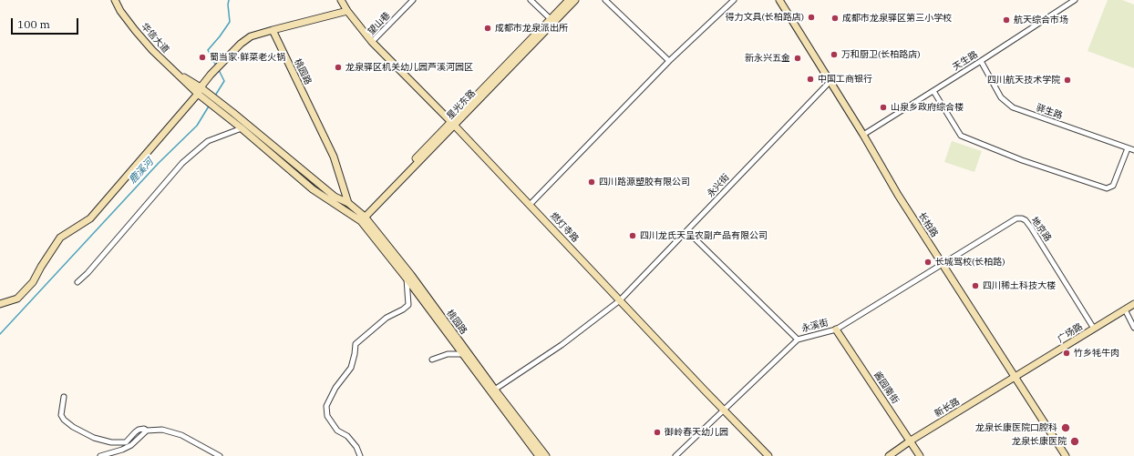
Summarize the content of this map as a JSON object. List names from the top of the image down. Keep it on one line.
{"streets":{"street":["望山巷","华信大道","天生路","桃园路","星光东路","驿生路","永兴街","长柏路","燃灯寺路","地京路","永溪街","广场路","酱园南街","新长路"]},"crossings":[["望山巷","燃灯寺路"],["华信大道","桃园路"],["天生路","驿生路"],["天生路","长柏路"],["桃园路","星光东路"],["桃园路","永兴街"],["星光东路","燃灯寺路"],["永兴街","长柏路"],["永兴街","燃灯寺路"],["长柏路","地京路"],["长柏路","永溪街"],["长柏路","广场路"],["长柏路","新长路"],["燃灯寺路","永溪街"],["地京路","永溪街"],["地京路","广场路"],["永溪街","酱园南街"],["广场路","新长路"],["酱园南街","新长路"]],"water":["鹿溪河"],"places":["得力文具(长柏路店)","成都市龙泉驿区第三小学校","航天综合市场","成都市龙泉派出所","万和厨卫(长柏路店)","蜀当家·鲜菜老火锅","新永兴五金","龙泉驿区机关幼儿园芦溪河园区","中国工商银行","四川航天技术学院","山泉乡政府综合楼","四川路源塑胶有限公司","四川龙氏天呈农副产品有限公司","长城驾校(长柏路)","四川稀土科技大楼","竹乡牦牛肉","龙泉长康医院口腔科","御岭春天幼儿园","龙泉长康医院"],"scale_bar":"100 m"}
